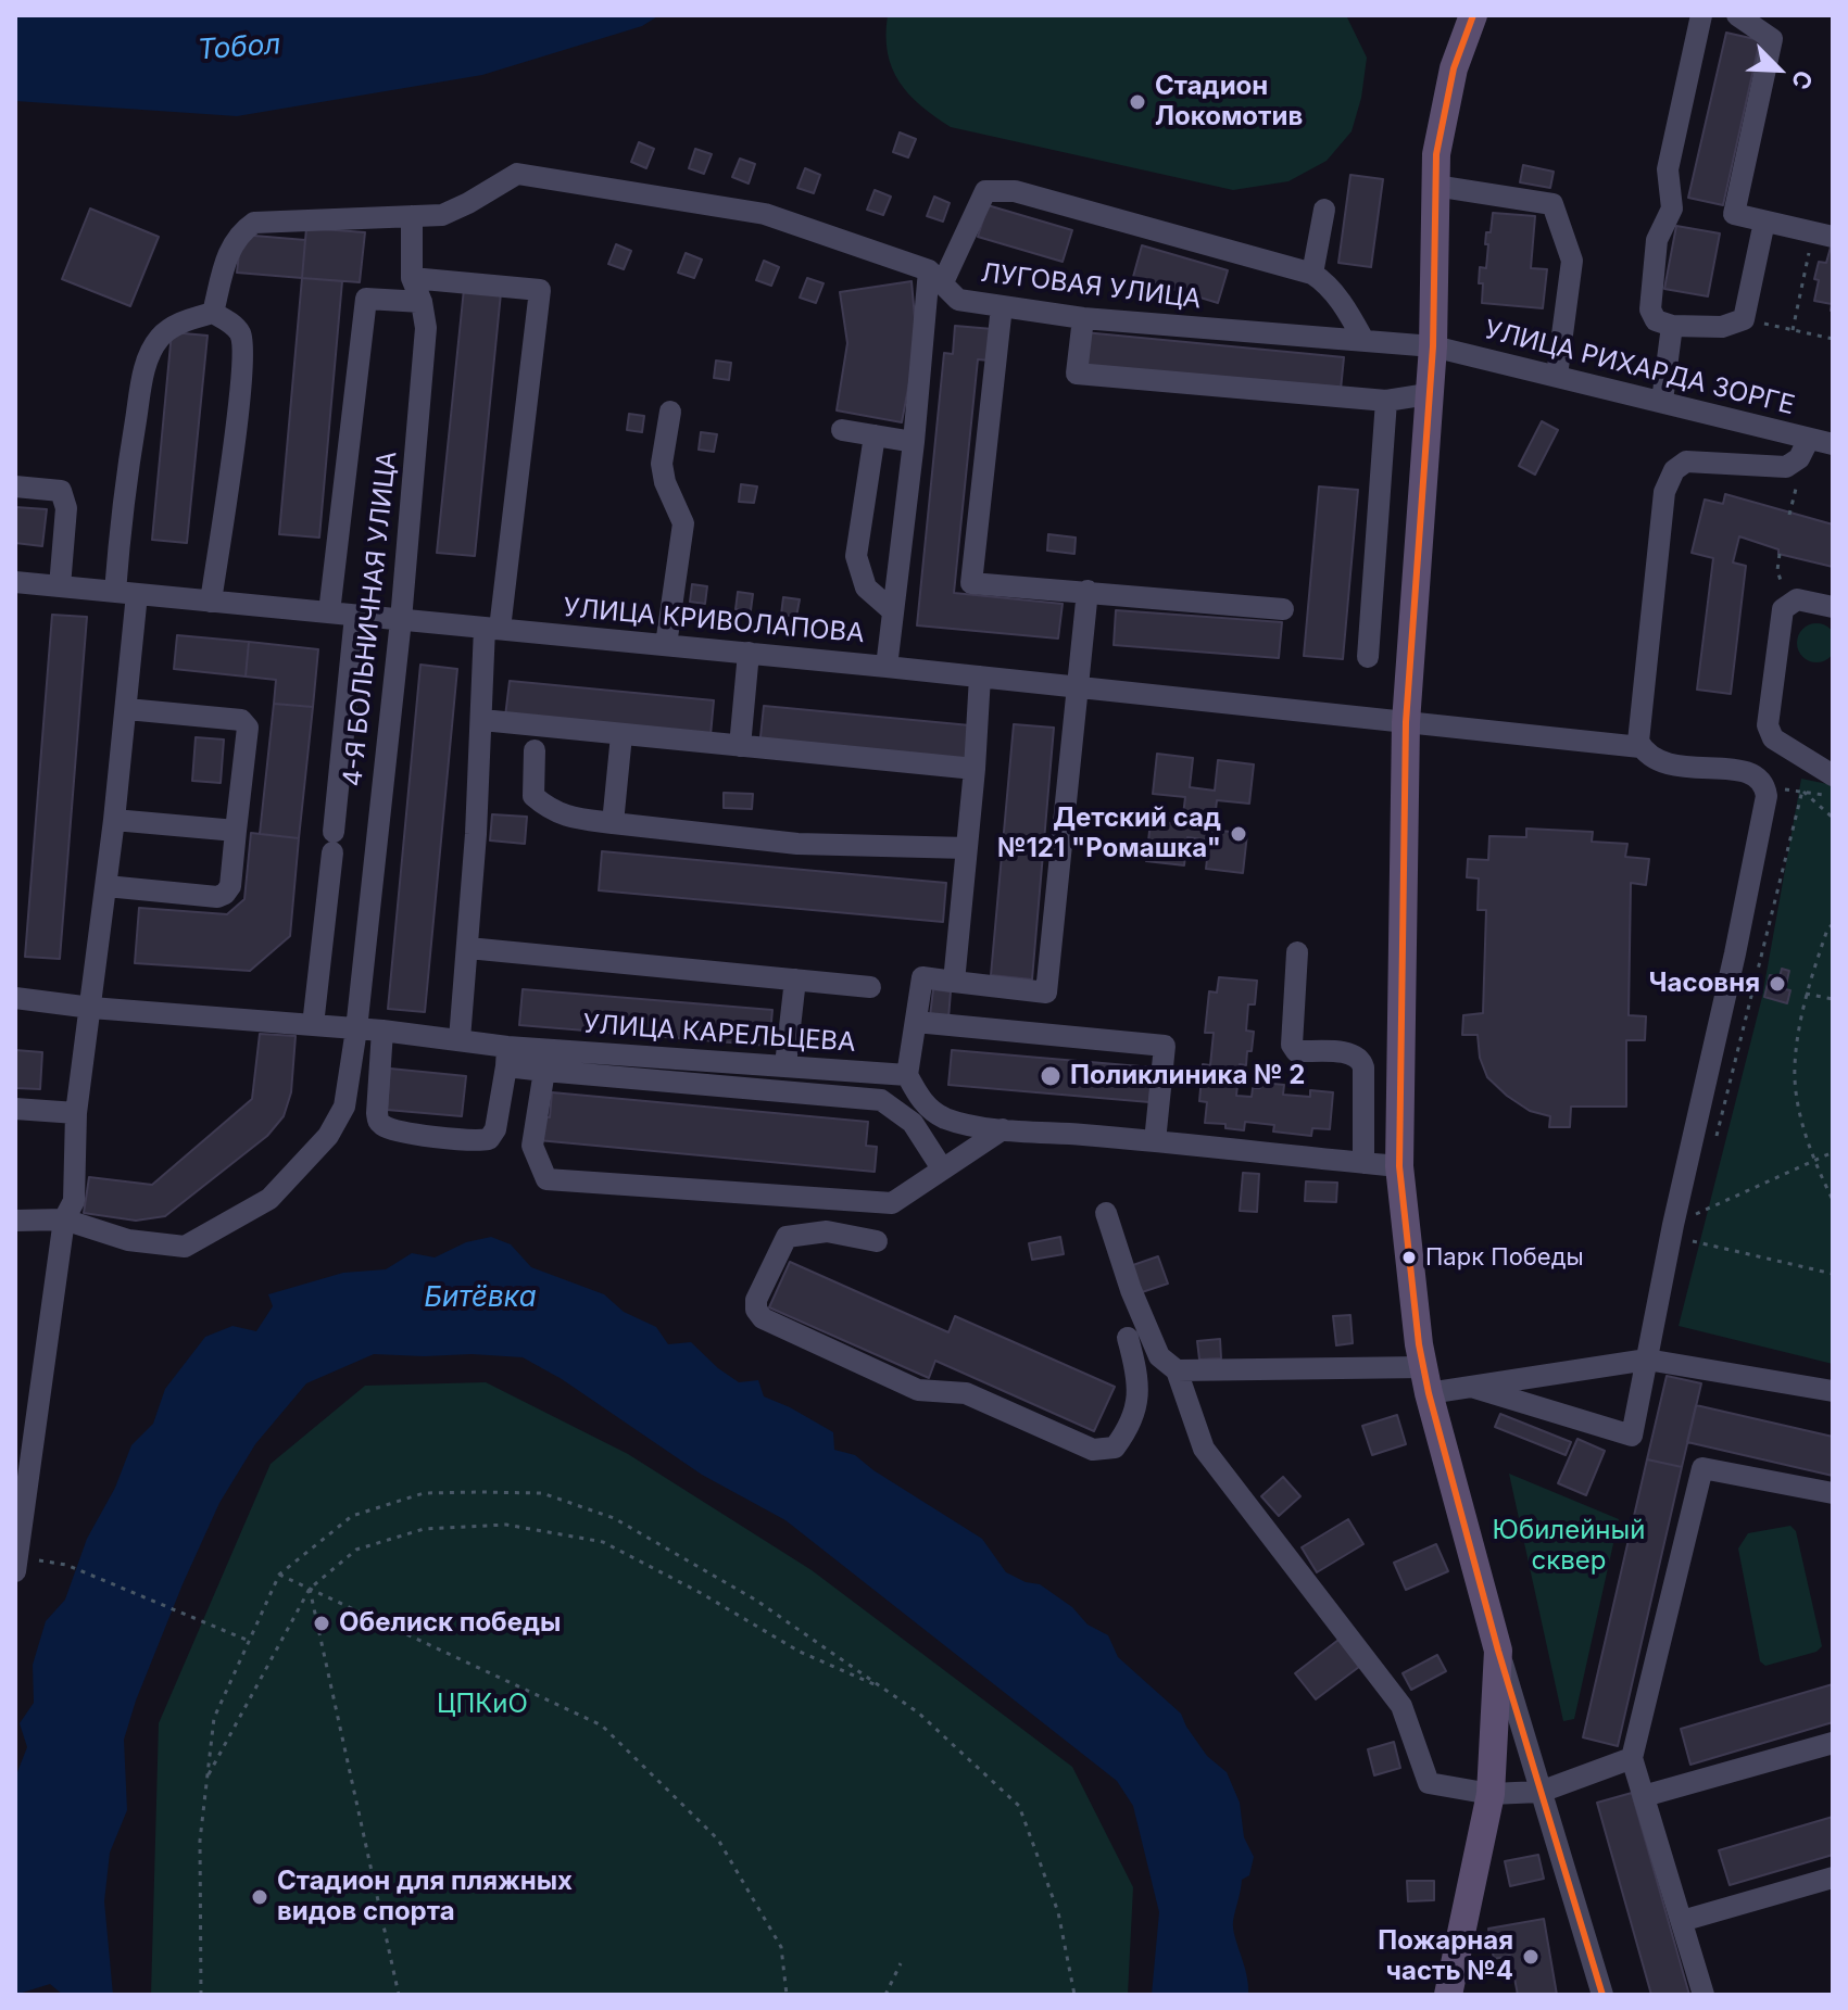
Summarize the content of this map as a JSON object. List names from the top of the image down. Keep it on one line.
{"streets":{"street":["ЛУГОВАЯ УЛИЦА","УЛИЦА РИХАРДА ЗОРГЕ","4-Я БОЛЬНИЧНАЯ УЛИЦА","УЛИЦА КРИВОЛАПОВА","УЛИЦА КАРЕЛЬЦЕВА"]},"crossings":[["ЛУГОВАЯ УЛИЦА","УЛИЦА РИХАРДА ЗОРГЕ"],["ЛУГОВАЯ УЛИЦА","4-Я БОЛЬНИЧНАЯ УЛИЦА"],["4-Я БОЛЬНИЧНАЯ УЛИЦА","УЛИЦА КРИВОЛАПОВА"],["4-Я БОЛЬНИЧНАЯ УЛИЦА","УЛИЦА КАРЕЛЬЦЕВА"]],"water":["Тобол","Битёвка"],"parks":["Юбилейный сквер","ЦПКиО"],"places":["Стадион Локомотив","Детский сад №121 \"Ромашка\"","Часовня","Поликлиника № 2","Парк Победы","Обелиск победы","Стадион для пляжных видов спорта","Пожарная часть №4"],"north":"bottom right"}
